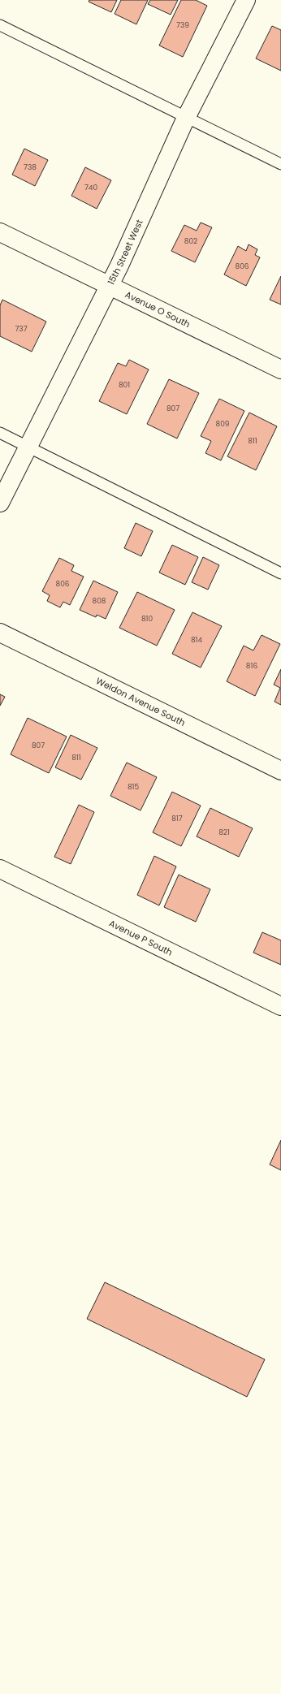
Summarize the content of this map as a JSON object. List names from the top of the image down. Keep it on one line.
{"streets":{"street":["15th Street West","Avenue O South","Weldon Avenue South","Avenue P South"]},"crossings":[["15th Street West","Avenue O South"]],"house_numbers":["739","738","740","802","806","737","801","807","809","811","806","808","810","814","816","807","811","815","817","821"]}
